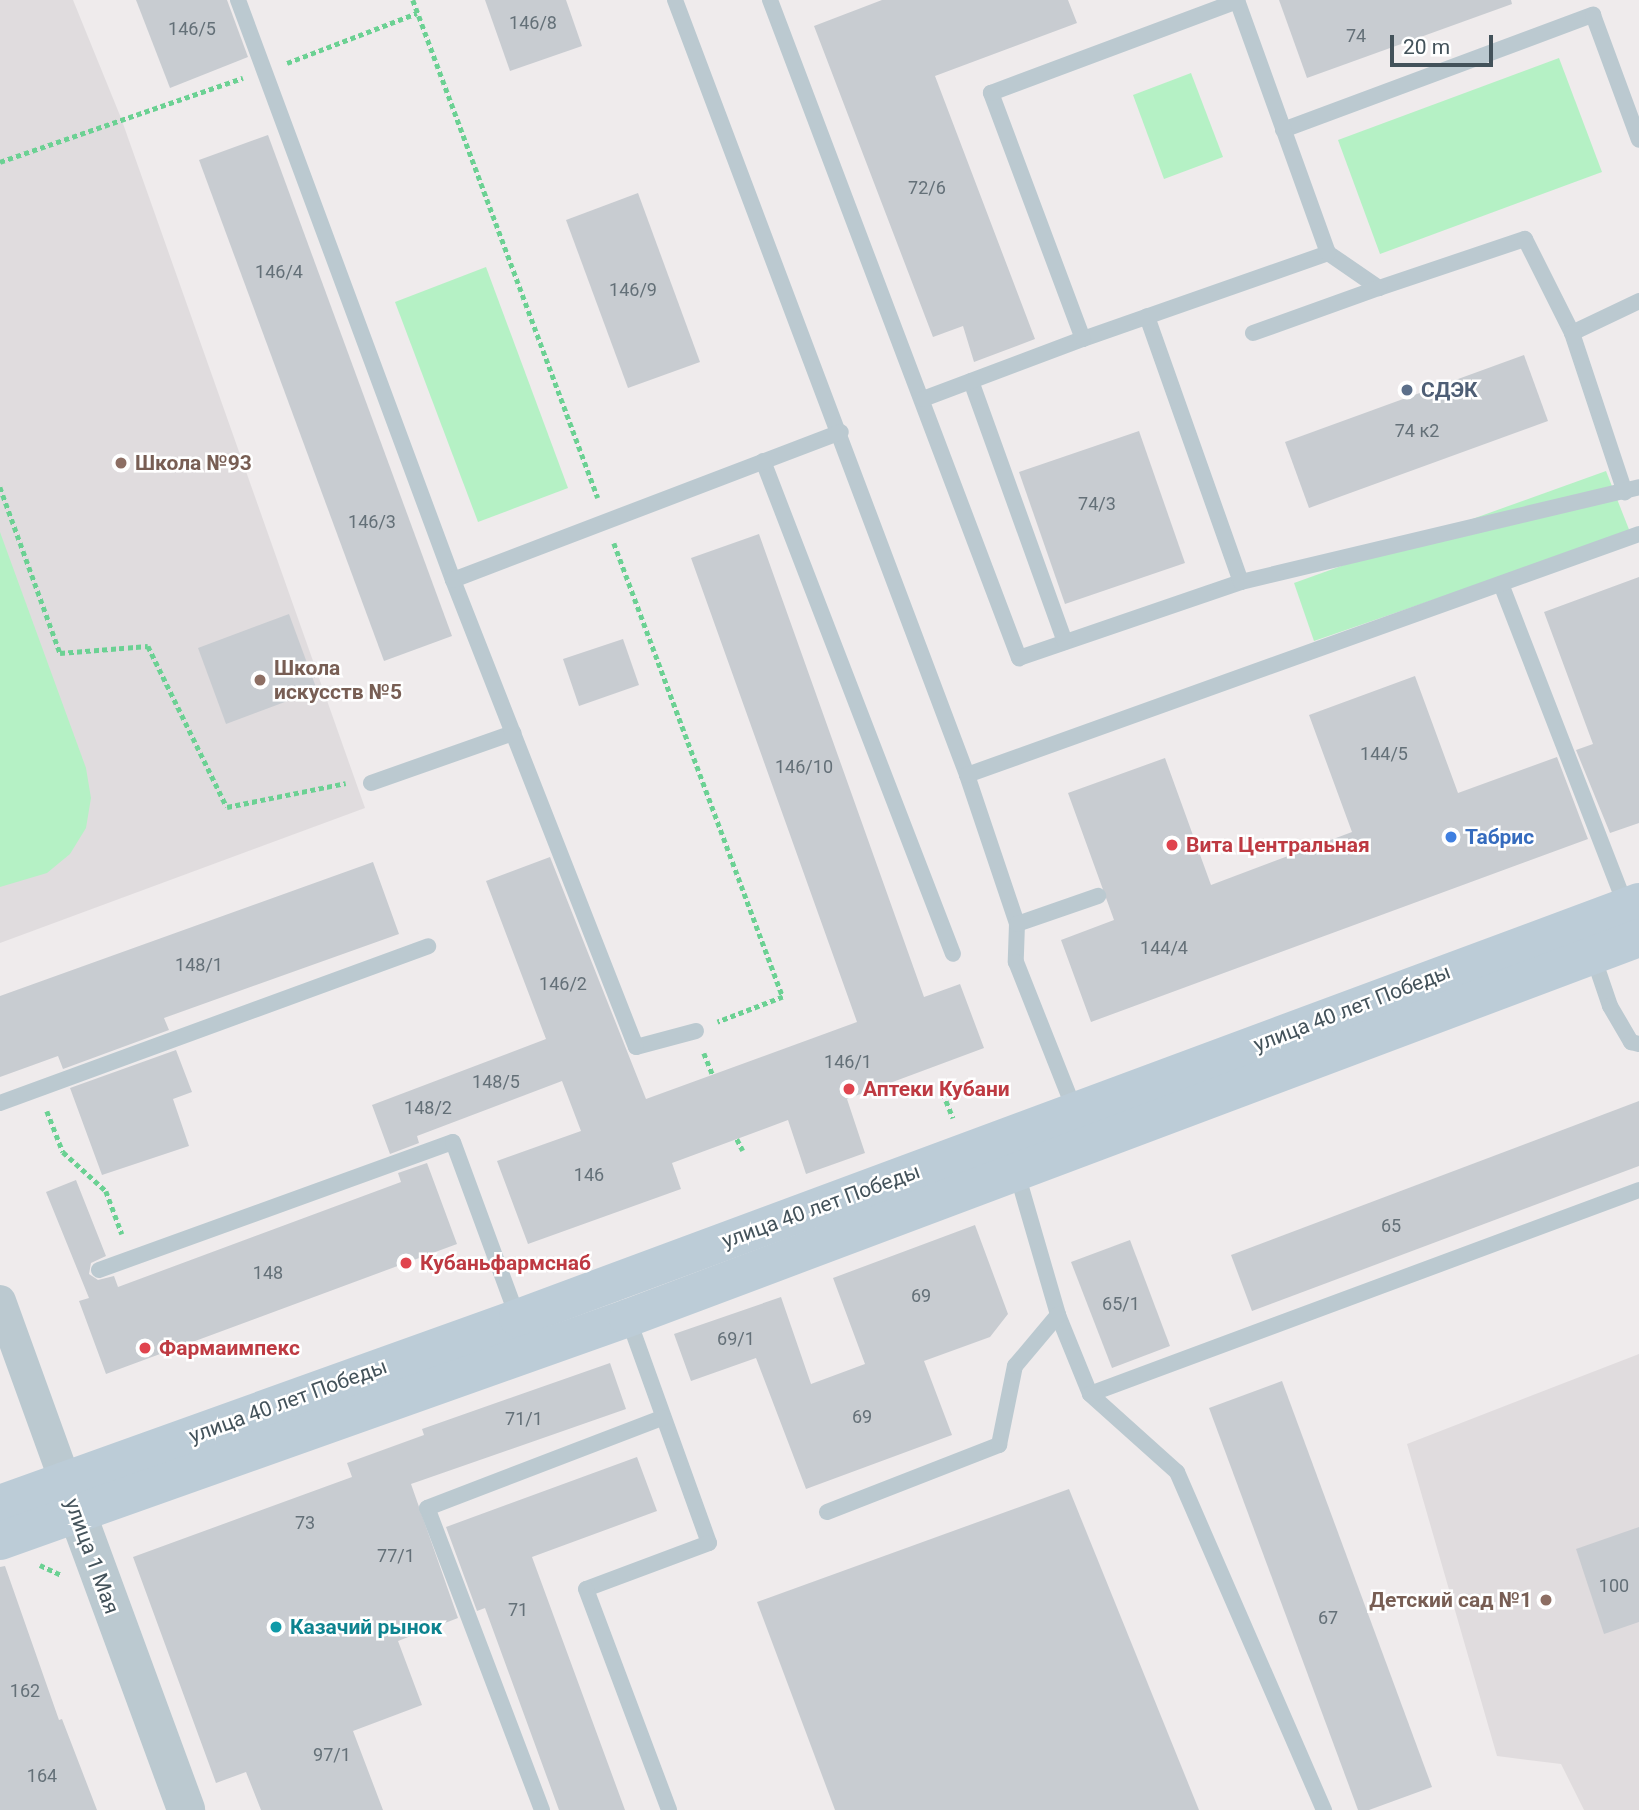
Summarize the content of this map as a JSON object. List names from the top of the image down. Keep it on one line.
{"streets":{"main road":["улица 40 лет Победы"],"street":["улица 1 Мая"]},"crossings":[["улица 40 лет Победы","улица 1 Мая"]],"places":["СДЭК","Школа №93","Школа искусств №5","Табрис","Вита Центральная","Аптеки Кубани","Кубаньфармснаб","Фармаимпекс","Детский сад №1","Казачий рынок"],"house_numbers":["146/8","146/5","74","72/6","146/4","146/9","74 к2","74/3","146/3","144/5","146/10","144/4","148/1","146/2","146/1","148/5","148/2","146","65","148","69","65/1","69/1","69","71/1","73","77/1","100","71","67","162","97/1","164"],"scale_bar":"20 m"}
